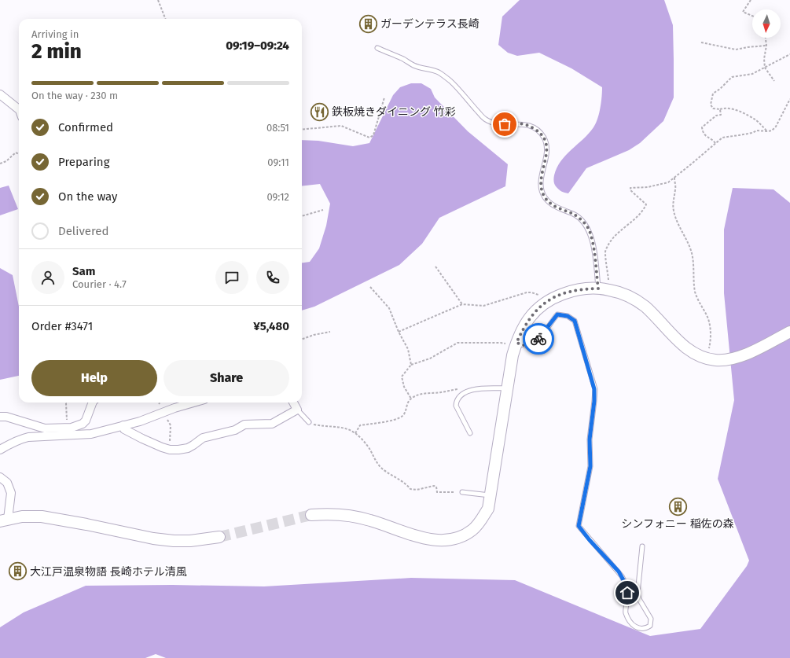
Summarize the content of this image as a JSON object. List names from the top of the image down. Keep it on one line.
{"places":{"building":["ガーデンテラス長崎","シンフォニー 稲佐の森","大江戸温泉物語 長崎ホテル清風"],"restaurant":["鉄板焼きダイニング 竹彩"]},"north":"bottom","page":{"heading":["2 min","Arriving in","09:19–09:24"],"panel":["Sam","Courier · 4.7","Order #3471","¥5,480"],"bar":"On the way · 230 m","list":[["Confirmed","08:51"],["Preparing","09:11"],["On the way","09:12"],"Delivered"],"buttons":["Help","Share"]}}
